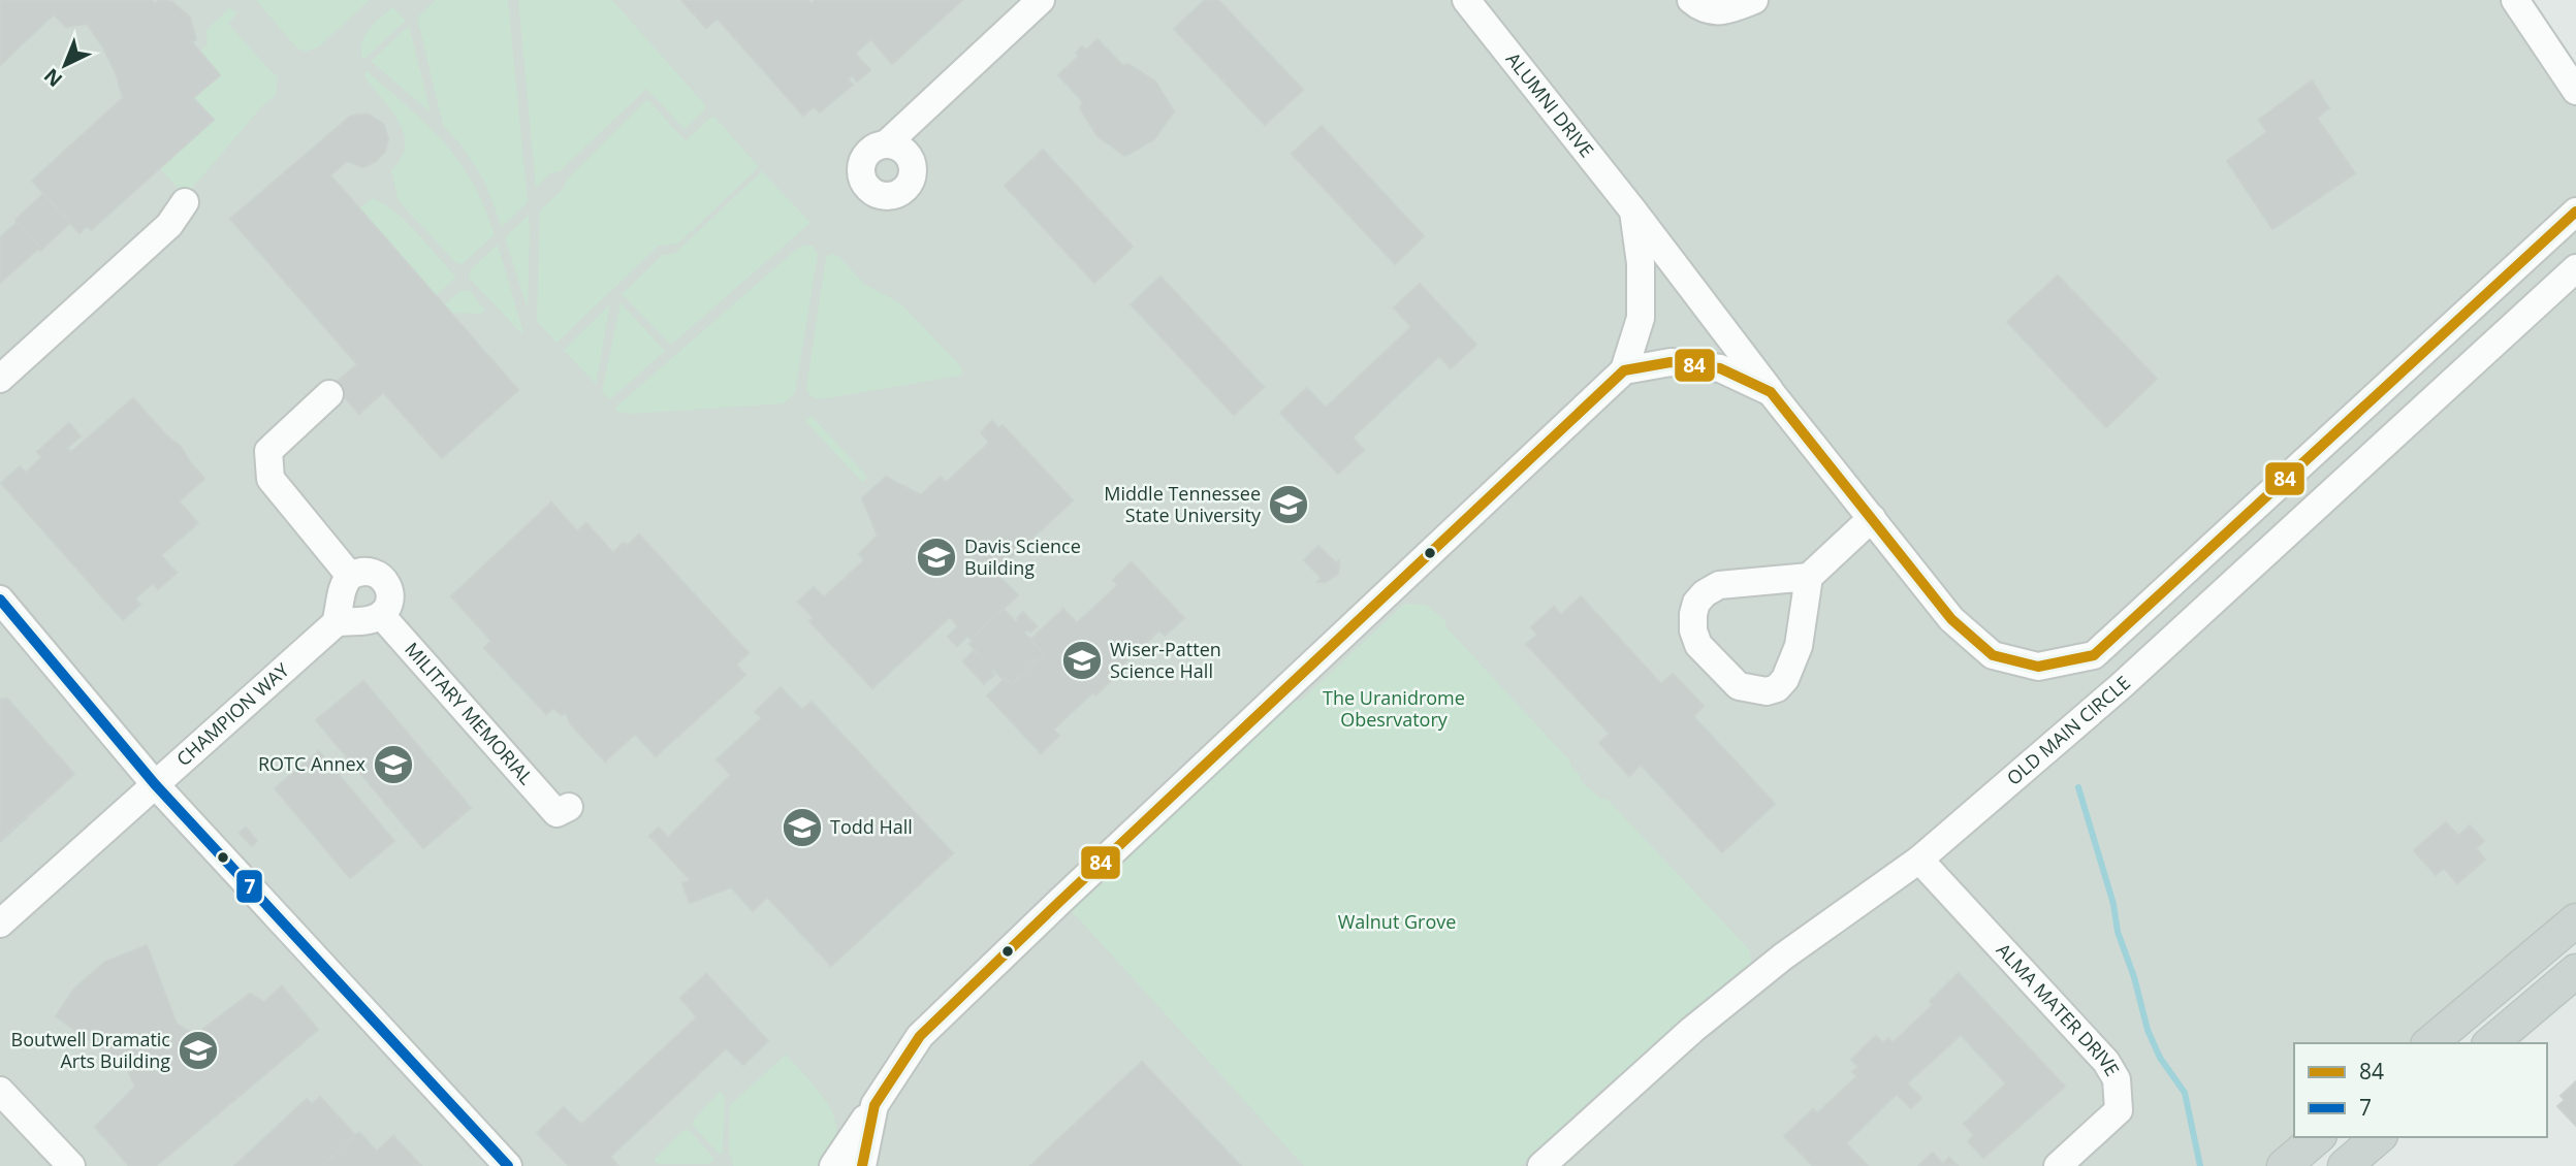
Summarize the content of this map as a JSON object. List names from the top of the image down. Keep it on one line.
{"streets":{"street":["ALUMNI DRIVE","MILITARY MEMORIAL","CHAMPION WAY","OLD MAIN CIRCLE","ALMA MATER DRIVE"]},"crossings":[["OLD MAIN CIRCLE","ALMA MATER DRIVE"]],"parks":["The Uranidrome Obesrvatory","Walnut Grove"],"places":{"school or university":["Middle Tennessee State University","Davis Science Building","Wiser-Patten Science Hall","ROTC Annex","Todd Hall","Boutwell Dramatic Arts Building"]},"lines":["transit line 84","transit line 7"],"legend":["84","7"],"north":"bottom left"}
